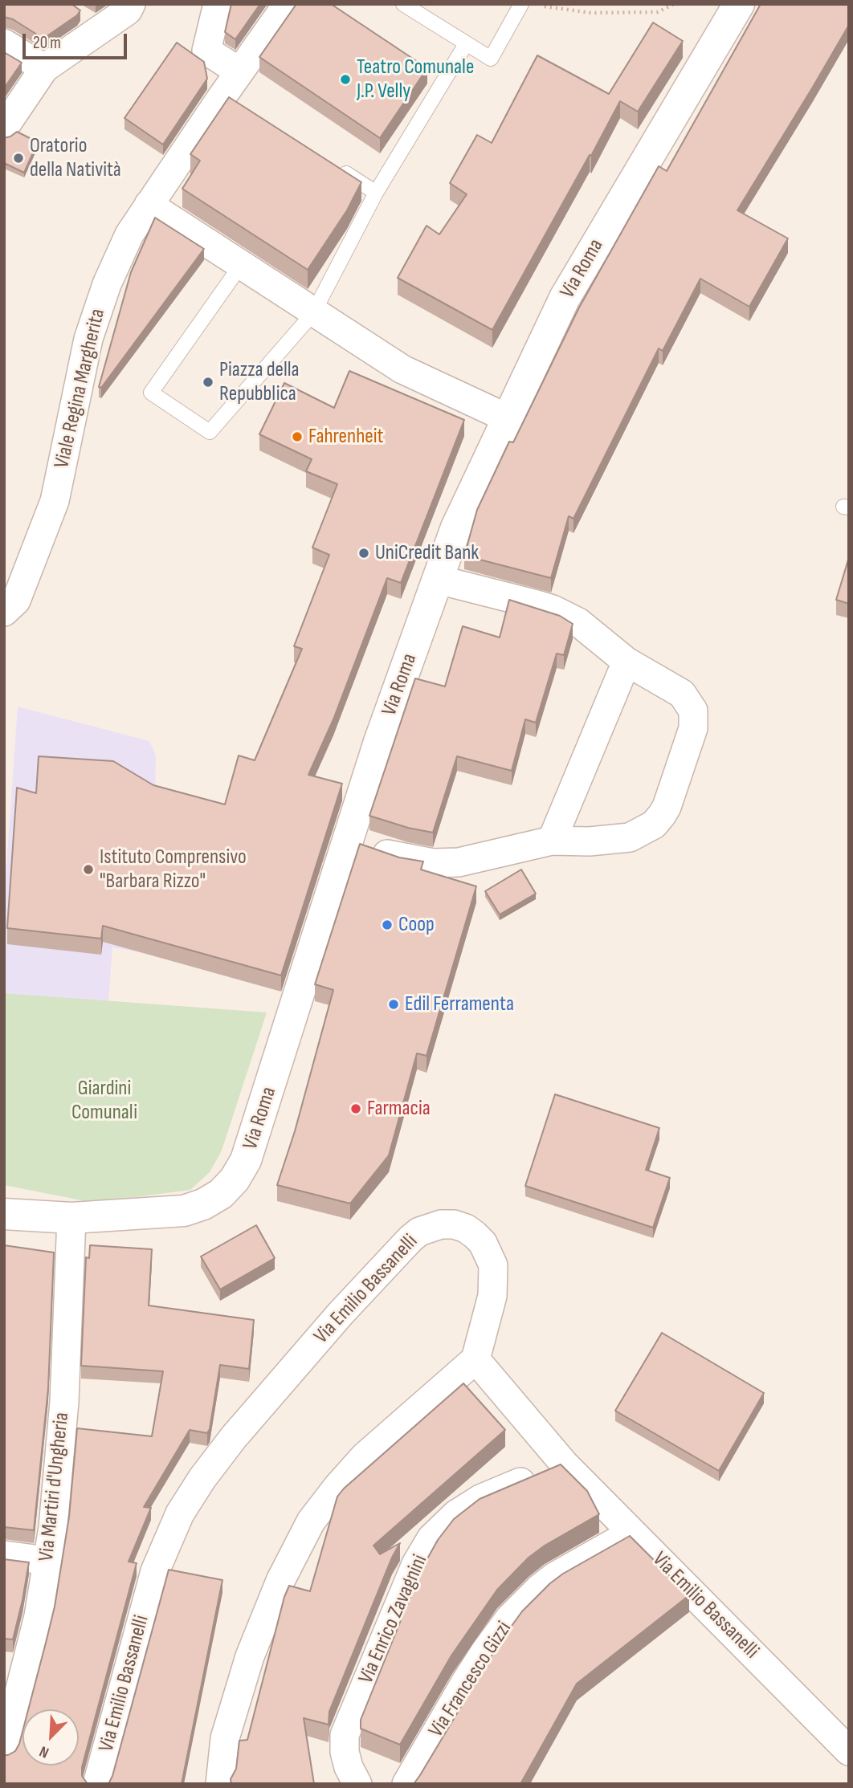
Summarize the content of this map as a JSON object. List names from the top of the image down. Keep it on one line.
{"streets":{"street":["Via Roma","Viale Regina Margherita","Via Emilio Bassanelli","Via Martiri d'Ungheria","Via Enrico Zavagnini","Via Francesco Gizzi"]},"crossings":[["Via Roma","Via Martiri d'Ungheria"],["Via Emilio Bassanelli","Via Enrico Zavagnini"],["Via Emilio Bassanelli","Via Francesco Gizzi"]],"parks":["Giardini Comunali"],"places":["Teatro Comunale J.P. Velly","Oratorio della Natività","Piazza della Repubblica","Fahrenheit","UniCredit Bank","Istituto Comprensivo \"Barbara Rizzo\"","Coop","Edil Ferramenta","Farmacia"],"scale_bar":"20 m","north":"bottom left"}
